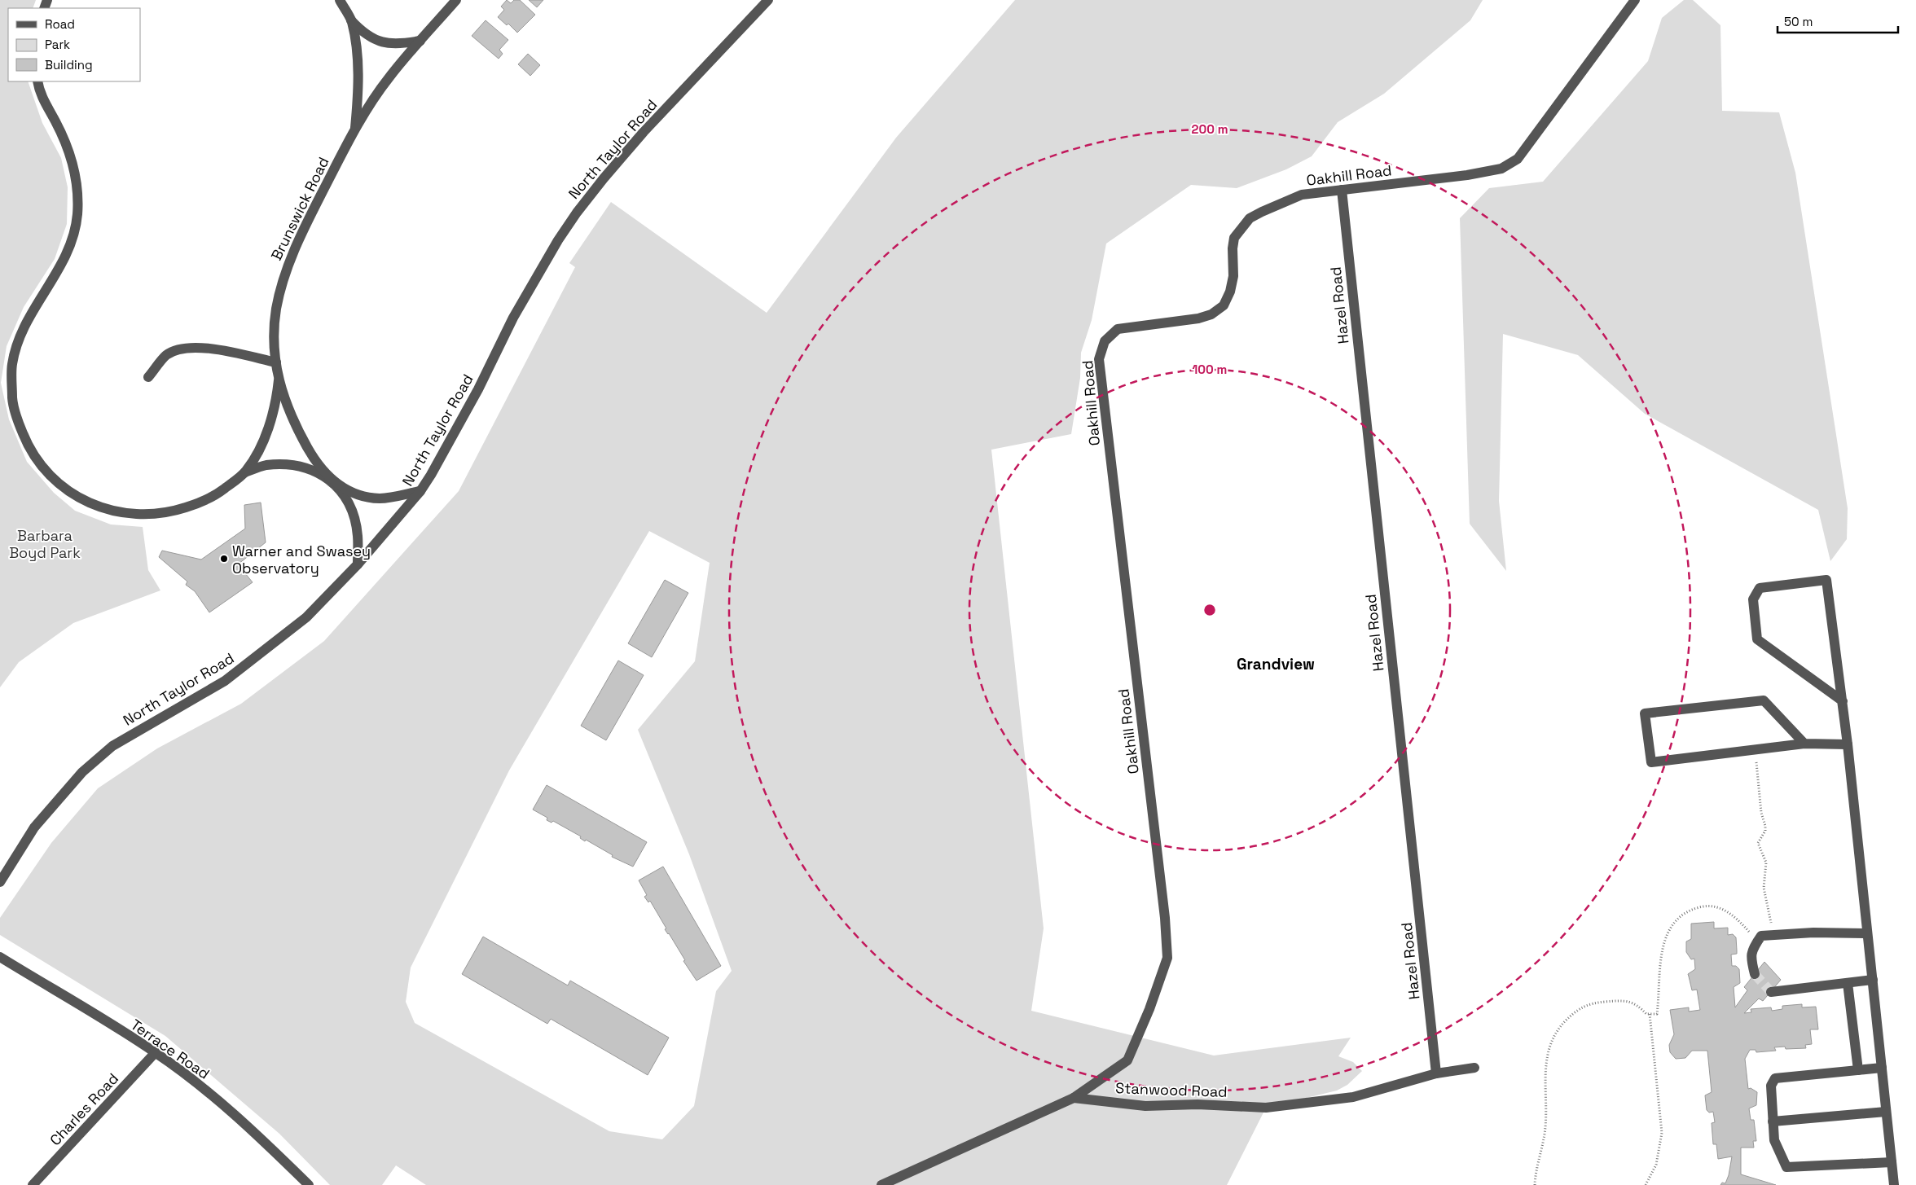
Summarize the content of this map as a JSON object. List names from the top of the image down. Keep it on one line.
{"streets":{"street":["North Taylor Road","Oakhill Road","Brunswick Road","Hazel Road","Terrace Road","Stanwood Road","Charles Road"]},"crossings":[["North Taylor Road","Brunswick Road"],["Oakhill Road","Hazel Road"],["Oakhill Road","Stanwood Road"],["Hazel Road","Stanwood Road"],["Terrace Road","Charles Road"]],"districts":["Grandview"],"parks":["Barbara Boyd Park"],"places":["Warner and Swasey Observatory"],"legend":["Road","Park","Building"],"scale_bar":"50 m","rings":["200 m","100 m"]}
